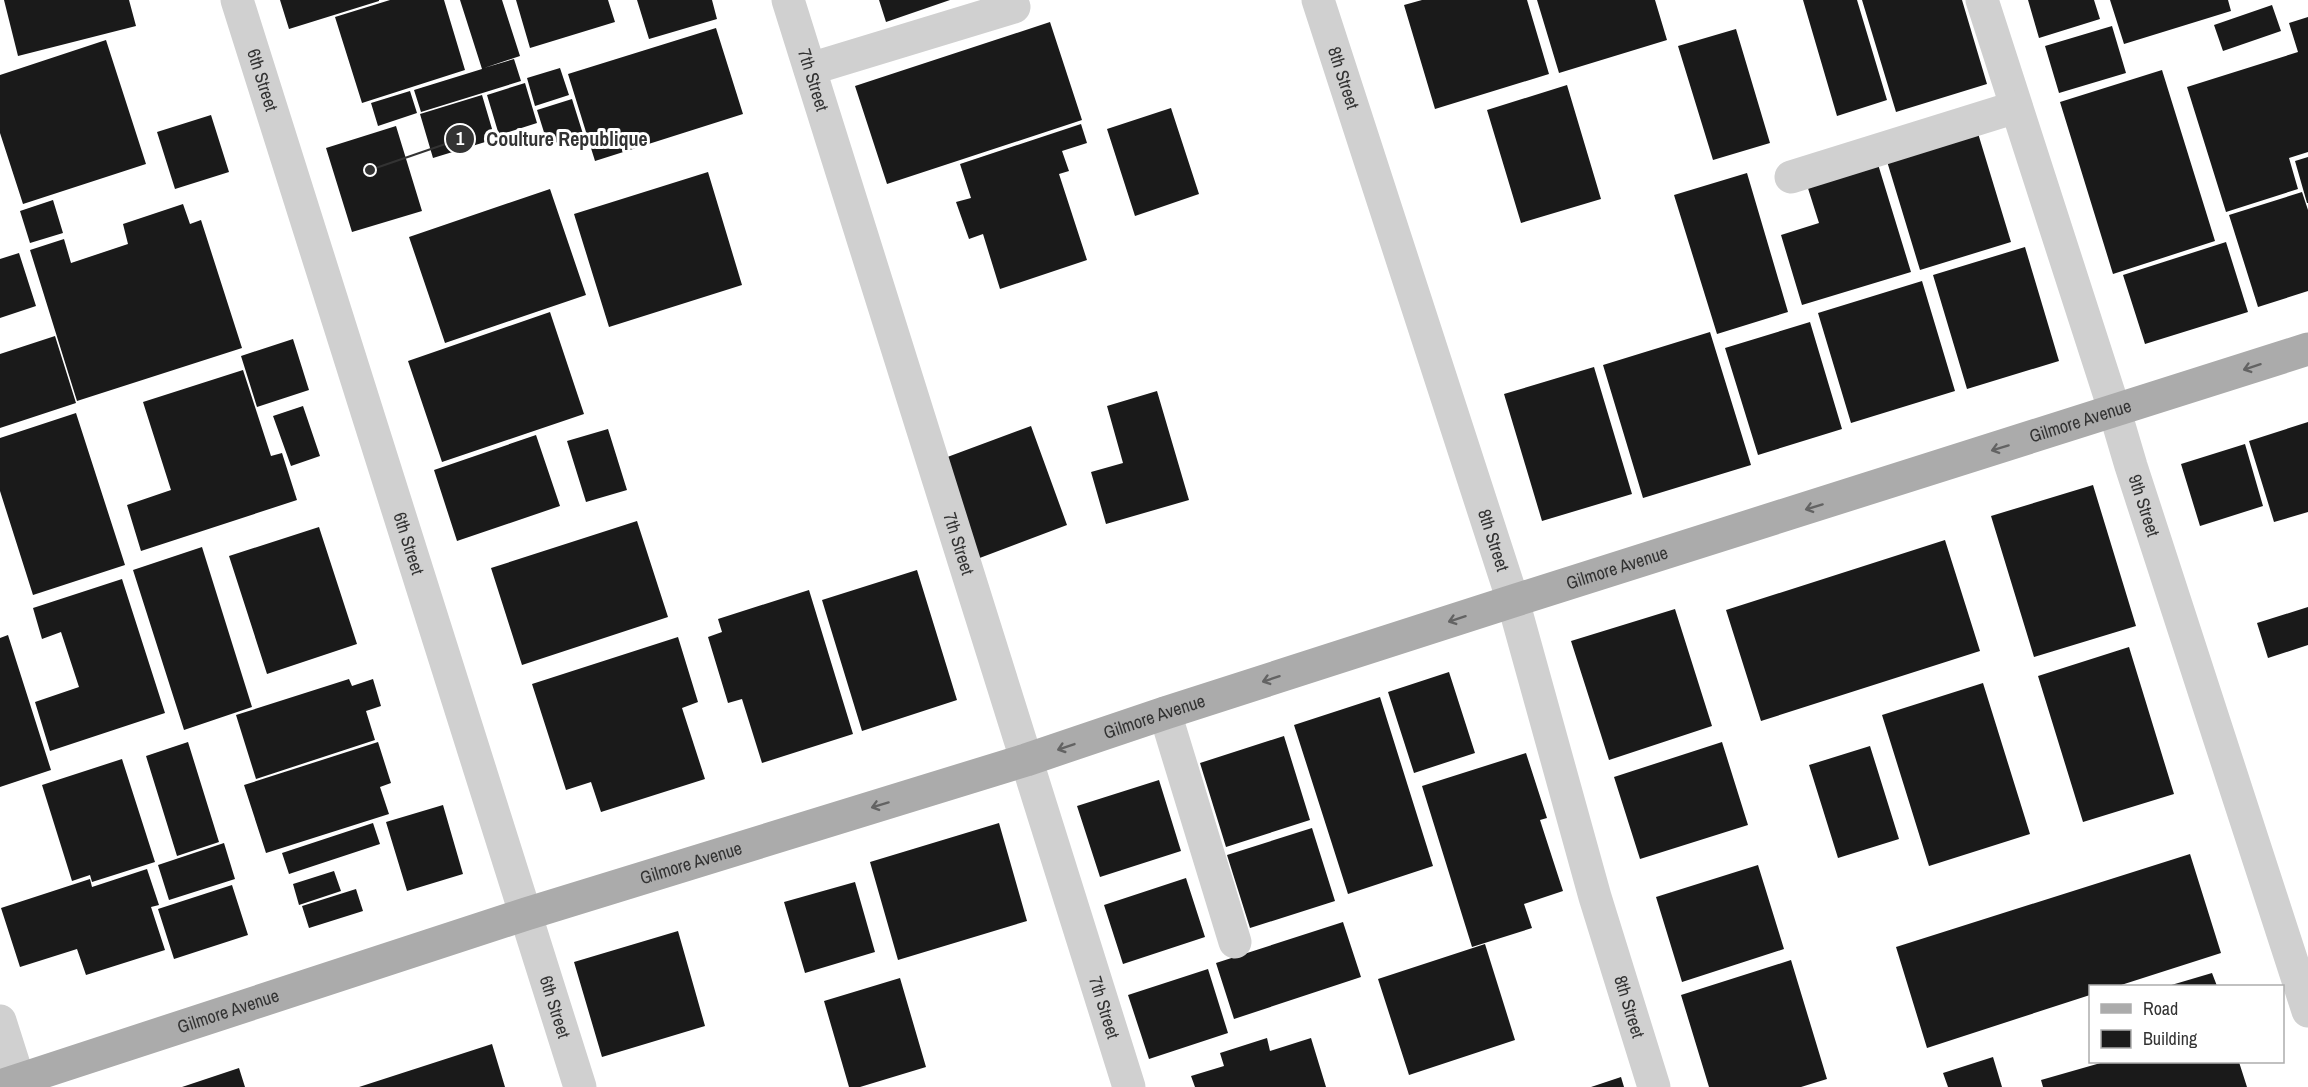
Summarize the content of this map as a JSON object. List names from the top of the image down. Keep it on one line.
{"streets":{"main road":["Gilmore Avenue"],"street":["8th Street","6th Street","7th Street","9th Street"]},"crossings":[["8th Street","Gilmore Avenue"],["6th Street","Gilmore Avenue"],["7th Street","Gilmore Avenue"],["Gilmore Avenue","9th Street"]],"one_way":["Gilmore Avenue"],"places":["Coulture Republique"],"legend":["Road","Building"]}
